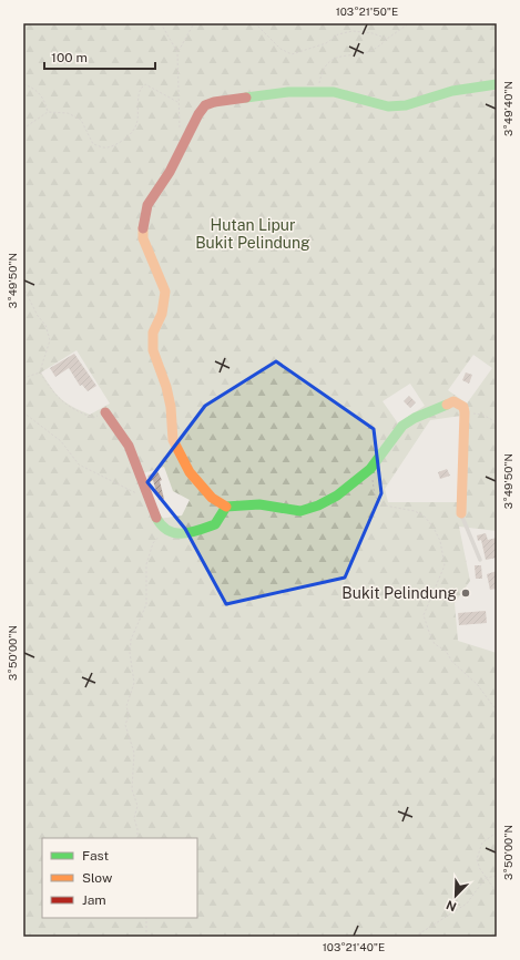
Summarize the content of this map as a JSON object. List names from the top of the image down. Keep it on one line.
{"parks":["Hutan Lipur Bukit Pelindung"],"places":["Bukit Pelindung"],"legend":["Fast","Slow","Jam"],"scale_bar":"100 m","north":"bottom left","coordinates":["103°21'50\"E","3°49'40\"N","3°49'50\"N","3°50'00\"N","103°21'40\"E"]}
